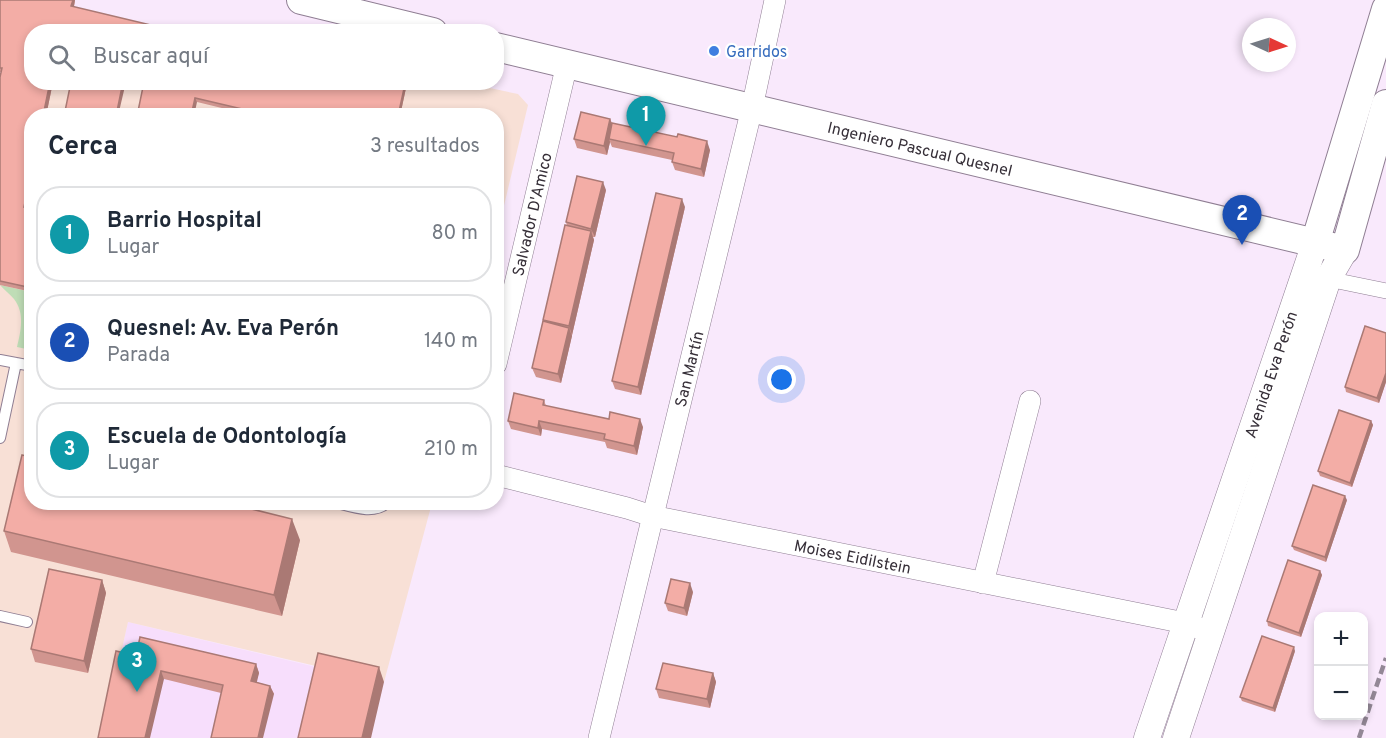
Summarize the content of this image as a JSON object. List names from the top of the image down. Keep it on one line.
{"streets":{"main road":["Ingeniero Pascual Quesnel","Avenida Eva Perón"],"street":["Salvador D'Amico","San Martín","Moises Eidilstein"]},"crossings":[["Ingeniero Pascual Quesnel","Salvador D'Amico"],["Ingeniero Pascual Quesnel","San Martín"],["Ingeniero Pascual Quesnel","Avenida Eva Perón"],["San Martín","Moises Eidilstein"],["Avenida Eva Perón","Moises Eidilstein"]],"places":["Garridos"],"north":"right","page":{"search":"Buscar aquí","pins":["1","2","3"],"heading":["Cerca","3 resultados"],"list":[{"mark":"1","name":"Barrio Hospital","note":"Lugar","value":"80 m"},{"mark":"2","name":"Quesnel: Av. Eva Perón","note":"Parada","value":"140 m"},{"mark":"3","name":"Escuela de Odontología","note":"Lugar","value":"210 m"}],"map_buttons":["+","−"]}}
